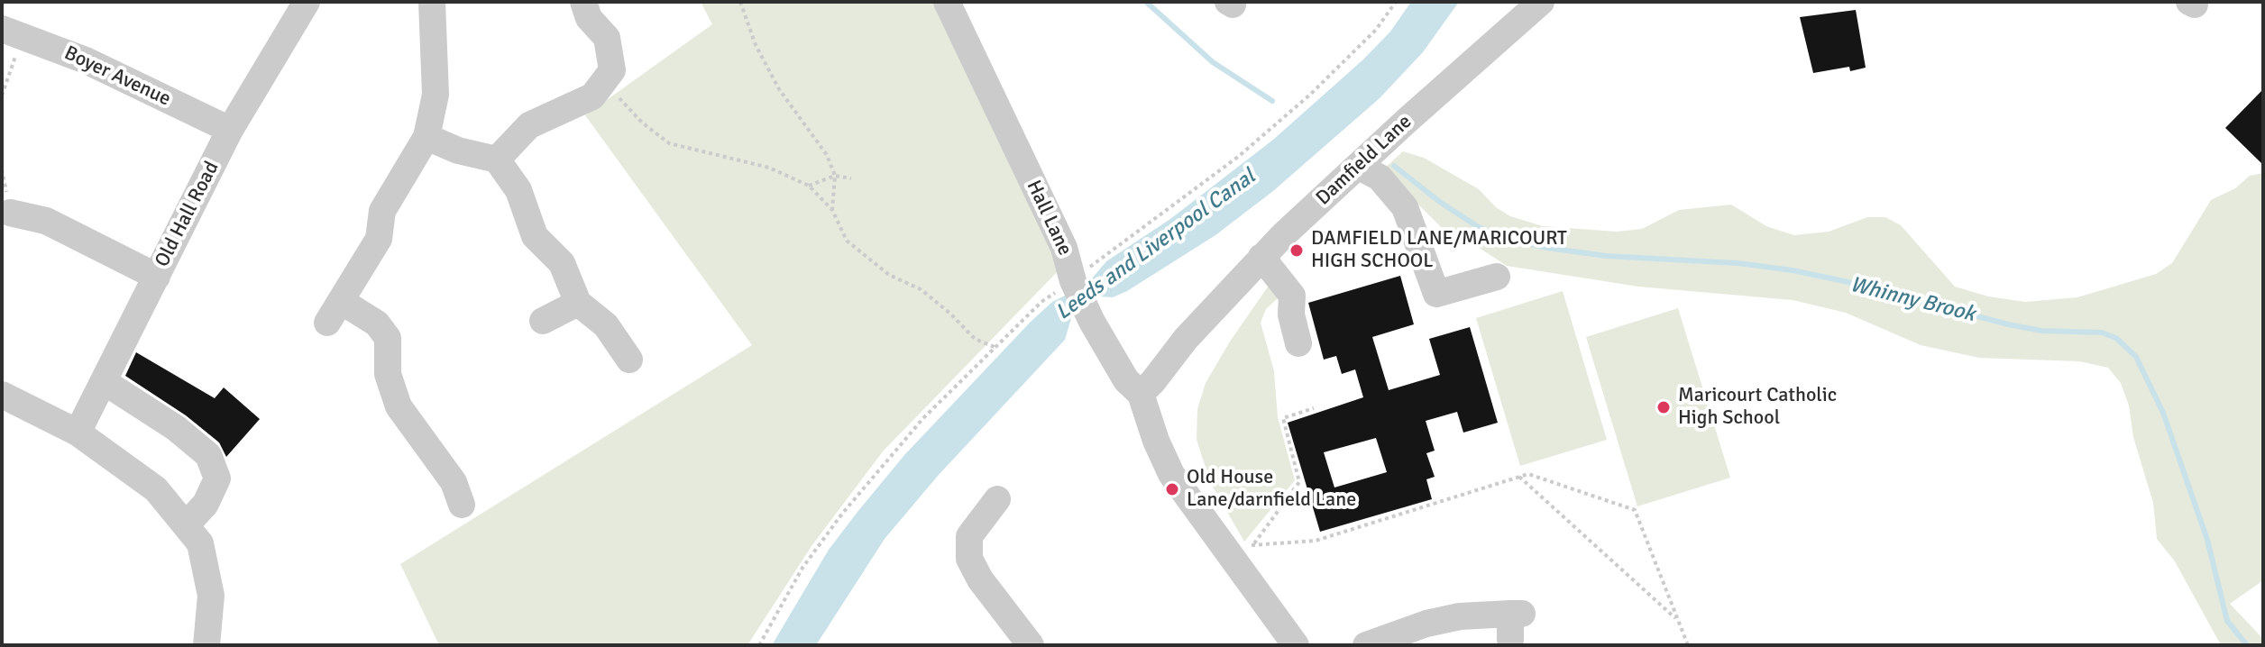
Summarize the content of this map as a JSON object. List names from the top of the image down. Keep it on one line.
{"streets":{"street":["Boyer Avenue","Damfield Lane","Old Hall Road","Hall Lane"]},"crossings":[["Boyer Avenue","Old Hall Road"],["Damfield Lane","Hall Lane"]],"water":["Leeds and Liverpool Canal","Whinny Brook"],"places":["DAMFIELD LANE/MARICOURT HIGH SCHOOL","Maricourt Catholic High School","Old House Lane/darnfield Lane"]}
